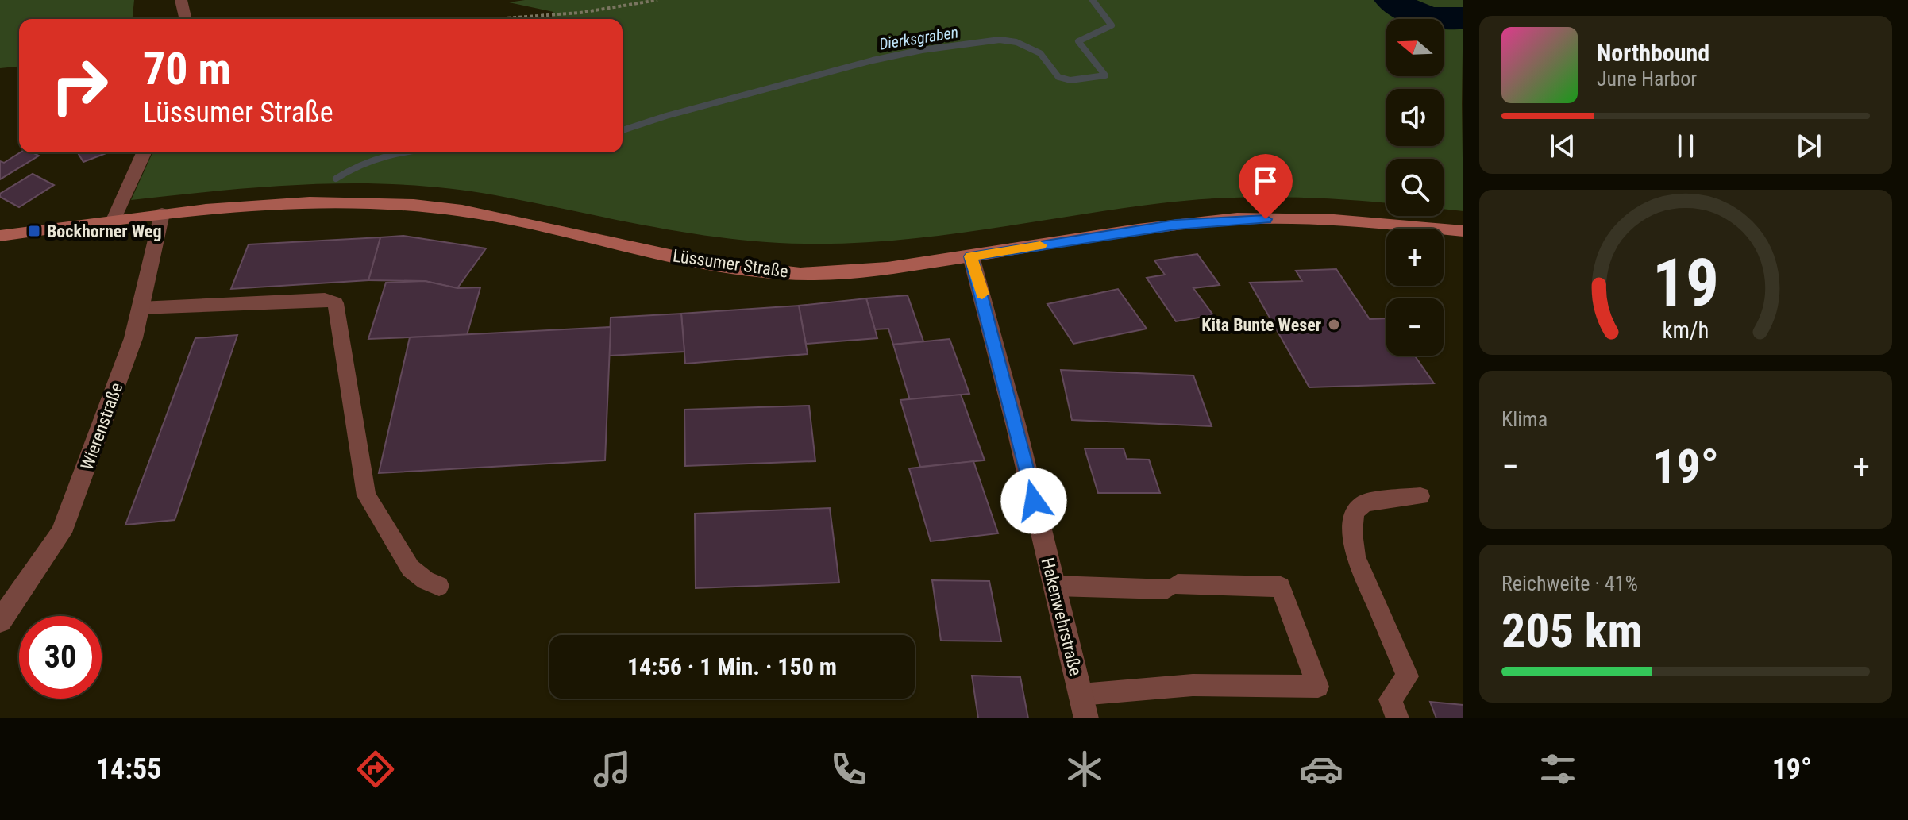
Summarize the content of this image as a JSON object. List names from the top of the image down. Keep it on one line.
{"streets":{"main road":["Lüssumer Straße"],"street":["Wierenstraße","Hakenwehrstraße"]},"crossings":[["Lüssumer Straße","Wierenstraße"],["Lüssumer Straße","Hakenwehrstraße"]],"water":["Dierksgraben"],"places":{"transit":["Bockhorner Weg"],"other":["Kita Bunte Weser"]},"north":"left","page":{"map_buttons":["+","−"],"turn":["70 m","Lüssumer Straße"],"song":["Northbound","June Harbor"],"tile":["Klima",["Reichweite · 41%","205 km"]],"heat":["−","19°","+"],"limit":"30","trip":"14:56 · 1 Min. · 150 m","tabs":["14:55","19°"],"gauge":["19","km/h"]}}
